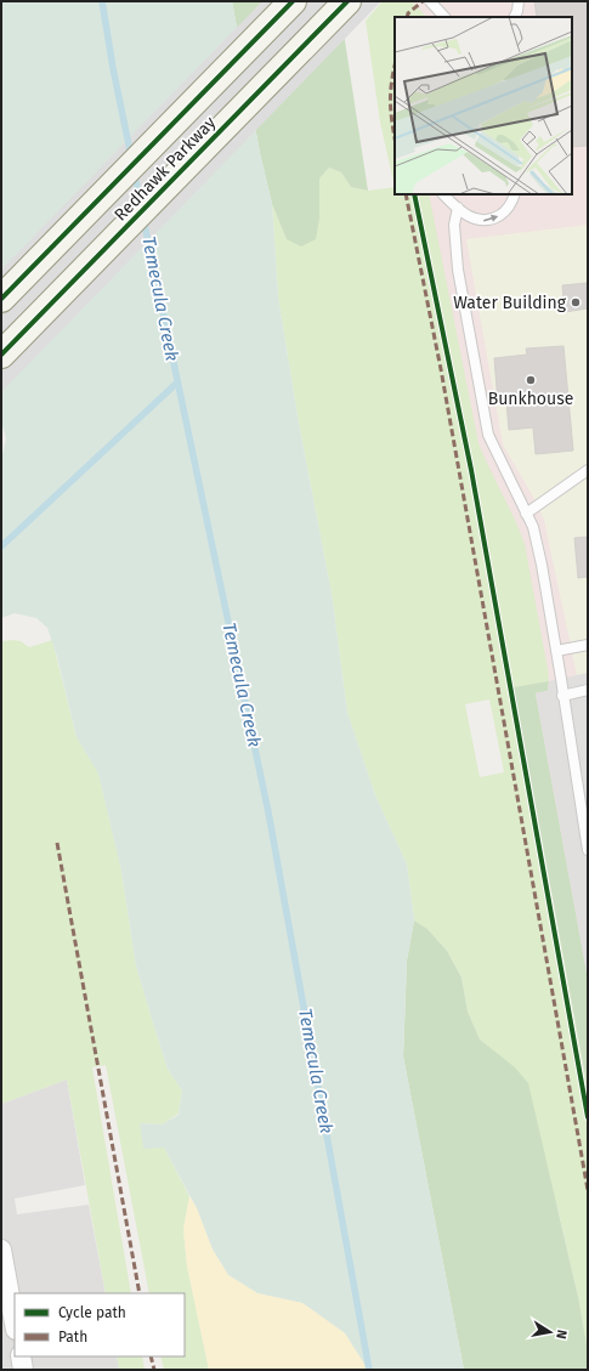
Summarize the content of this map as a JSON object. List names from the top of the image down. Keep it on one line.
{"streets":{"main road":["Redhawk Parkway"]},"water":["Temecula Creek"],"places":["Water Building","Bunkhouse"],"legend":["Cycle path","Path"],"north":"right"}
